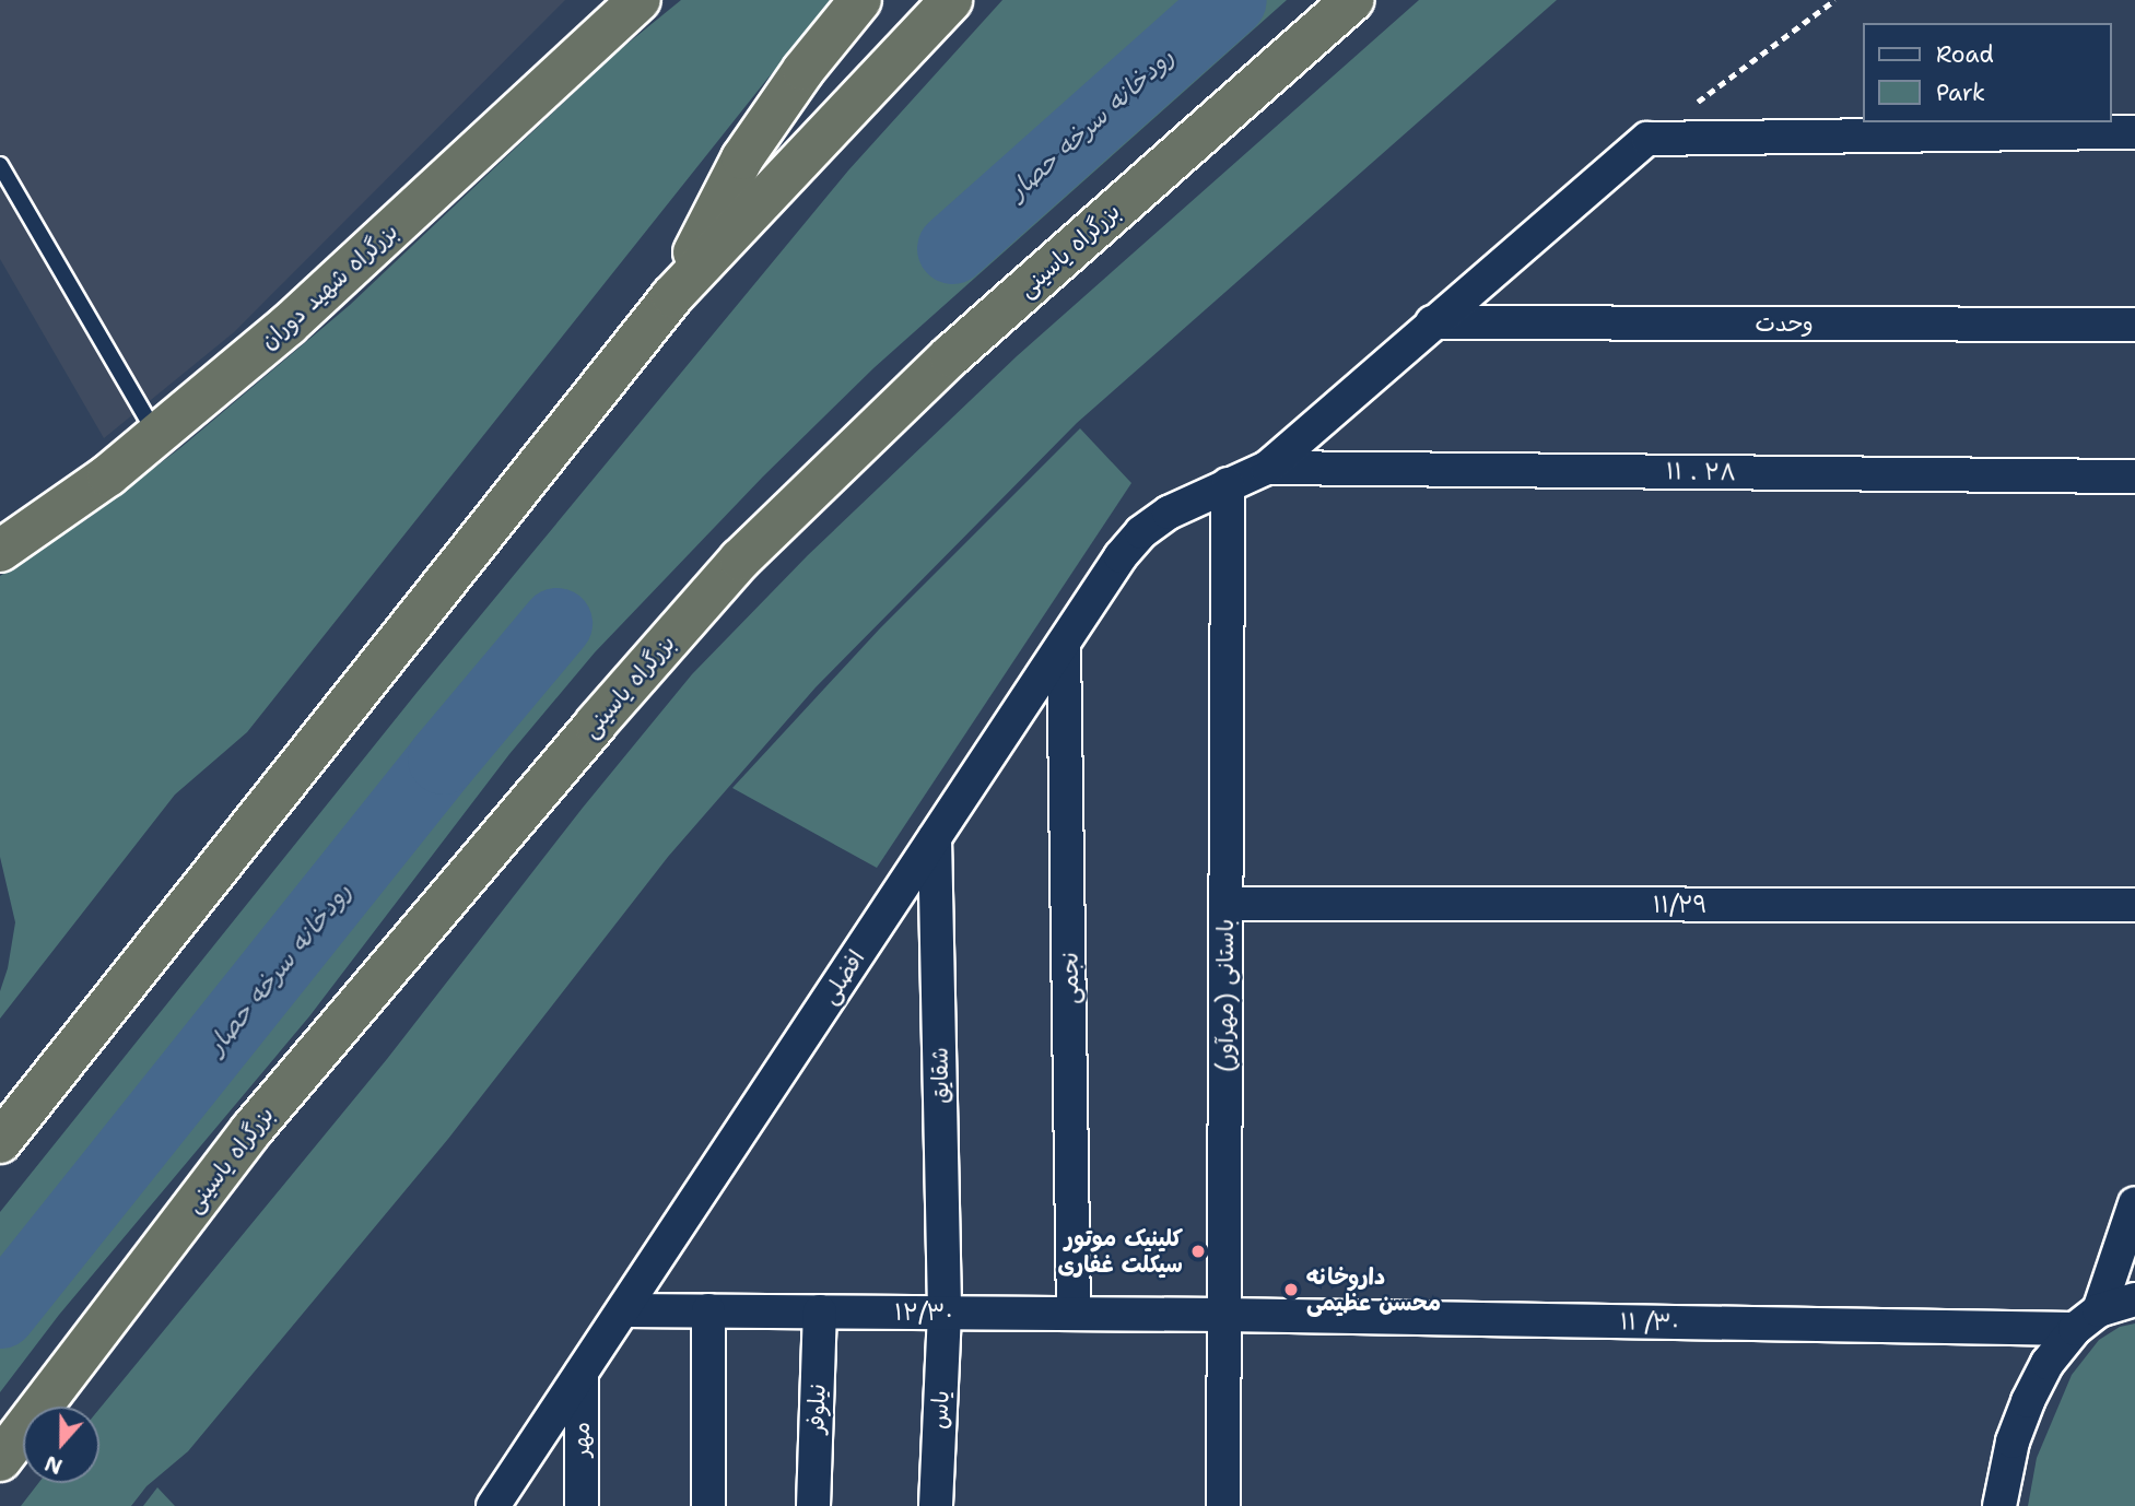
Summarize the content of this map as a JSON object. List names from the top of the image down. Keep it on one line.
{"streets":{"highway":["بزرگراه یاسینی","بزرگراه شهید دوران"],"street":["وحدت","۱۱ . ۲۸","۱۱/۲۹","افضلی","نجمی","باستانی (مهرآور)","شقایق","۱۲/۳۰","۱۱ /۳۰","نیلوفر","یاس","مهر"]},"crossings":[["۱۱ . ۲۸","افضلی"],["۱۱/۲۹","باستانی (مهرآور)"],["افضلی","نجمی"],["افضلی","باستانی (مهرآور)"],["افضلی","شقایق"],["افضلی","۱۲/۳۰"],["افضلی","مهر"],["نجمی","۱۲/۳۰"],["باستانی (مهرآور)","۱۲/۳۰"],["باستانی (مهرآور)","۱۱ /۳۰"],["شقایق","۱۲/۳۰"],["شقایق","یاس"],["۱۲/۳۰","۱۱ /۳۰"],["۱۲/۳۰","نیلوفر"],["۱۲/۳۰","یاس"]],"water":["رودخانه سرخه حصار"],"places":["کلینیک موتور سیکلت غفاری","داروخانه محسن عظیمی"],"legend":["Road","Park"],"north":"bottom"}
